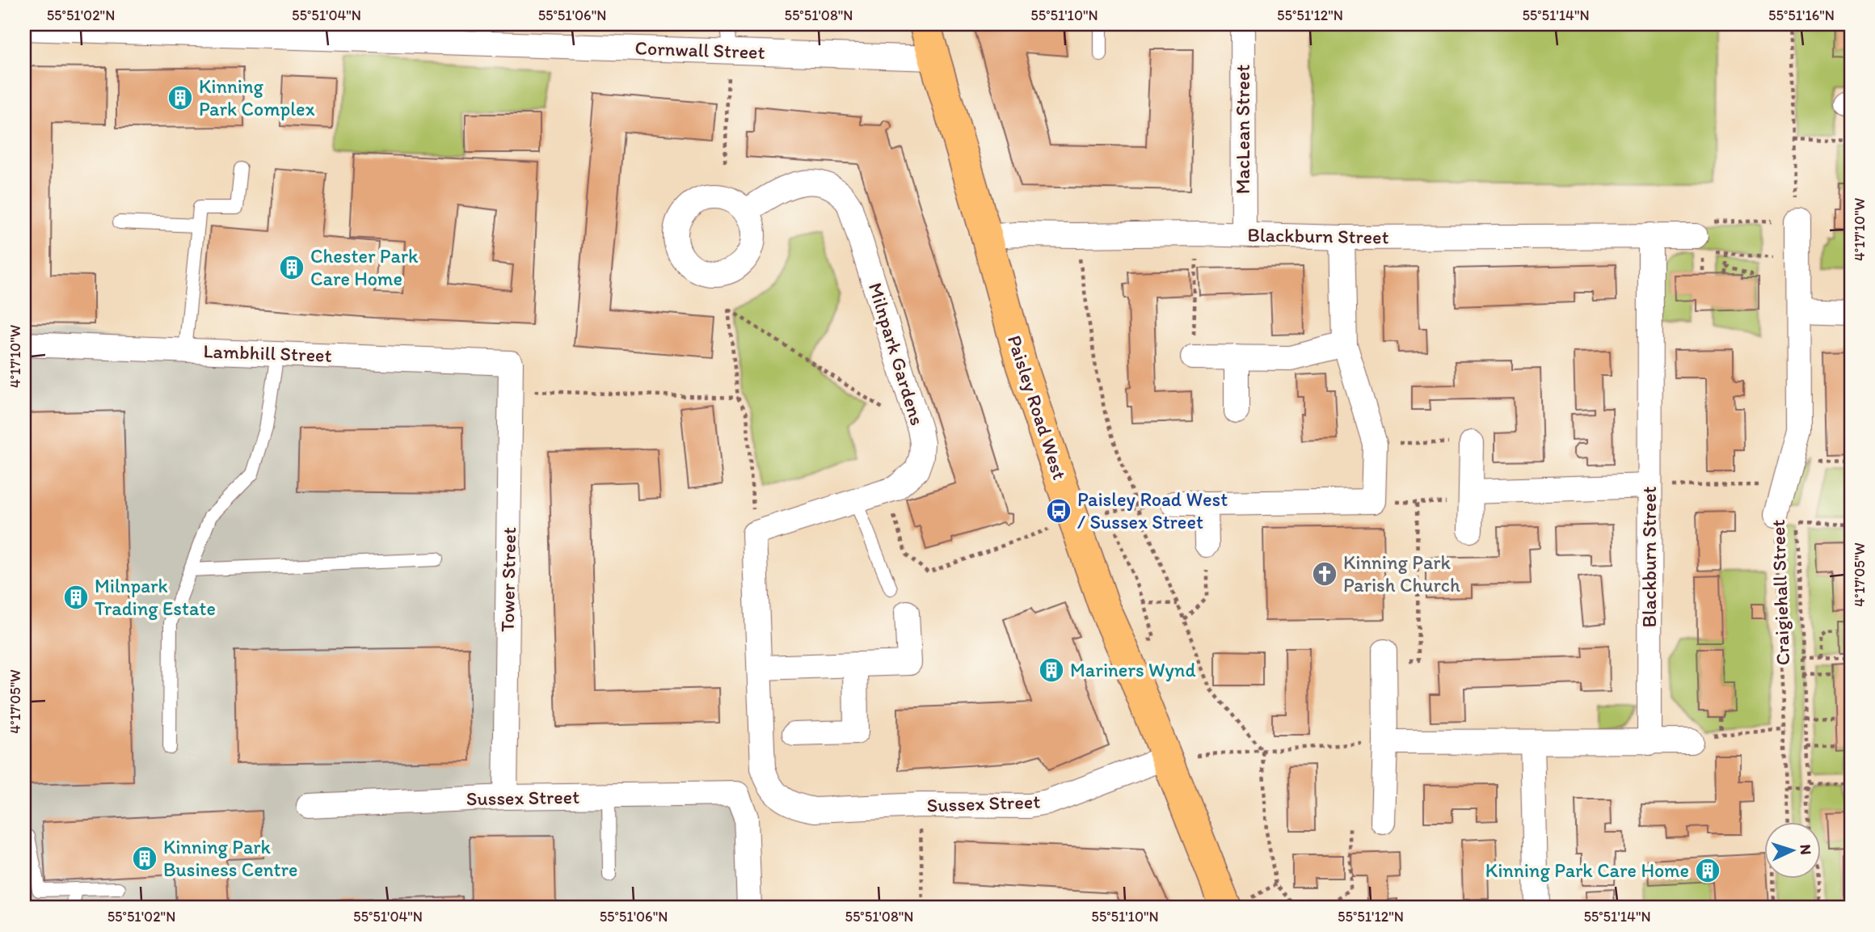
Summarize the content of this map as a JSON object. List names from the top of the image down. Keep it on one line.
{"streets":{"main road":["Paisley Road West"],"street":["Cornwall Street","MacLean Street","Blackburn Street","Lambhill Street","Milnpark Gardens","Tower Street","Craigiehall Street","Sussex Street"]},"crossings":[["Cornwall Street","Paisley Road West"],["MacLean Street","Blackburn Street"],["Blackburn Street","Paisley Road West"],["Lambhill Street","Tower Street"],["Paisley Road West","Sussex Street"],["Tower Street","Sussex Street"]],"places":{"building":["Kinning Park Complex","Chester Park Care Home","Milnpark Trading Estate","Mariners Wynd","Kinning Park Business Centre","Kinning Park Care Home"],"bus stop":["Paisley Road West / Sussex Street"],"church":["Kinning Park Parish Church"]},"north":"right","coordinates":["55°51'02\"N","55°51'04\"N","55°51'06\"N","55°51'08\"N","55°51'10\"N","55°51'12\"N","55°51'14\"N","55°51'16\"N","4°17'10\"W","4°17'05\"W"]}
